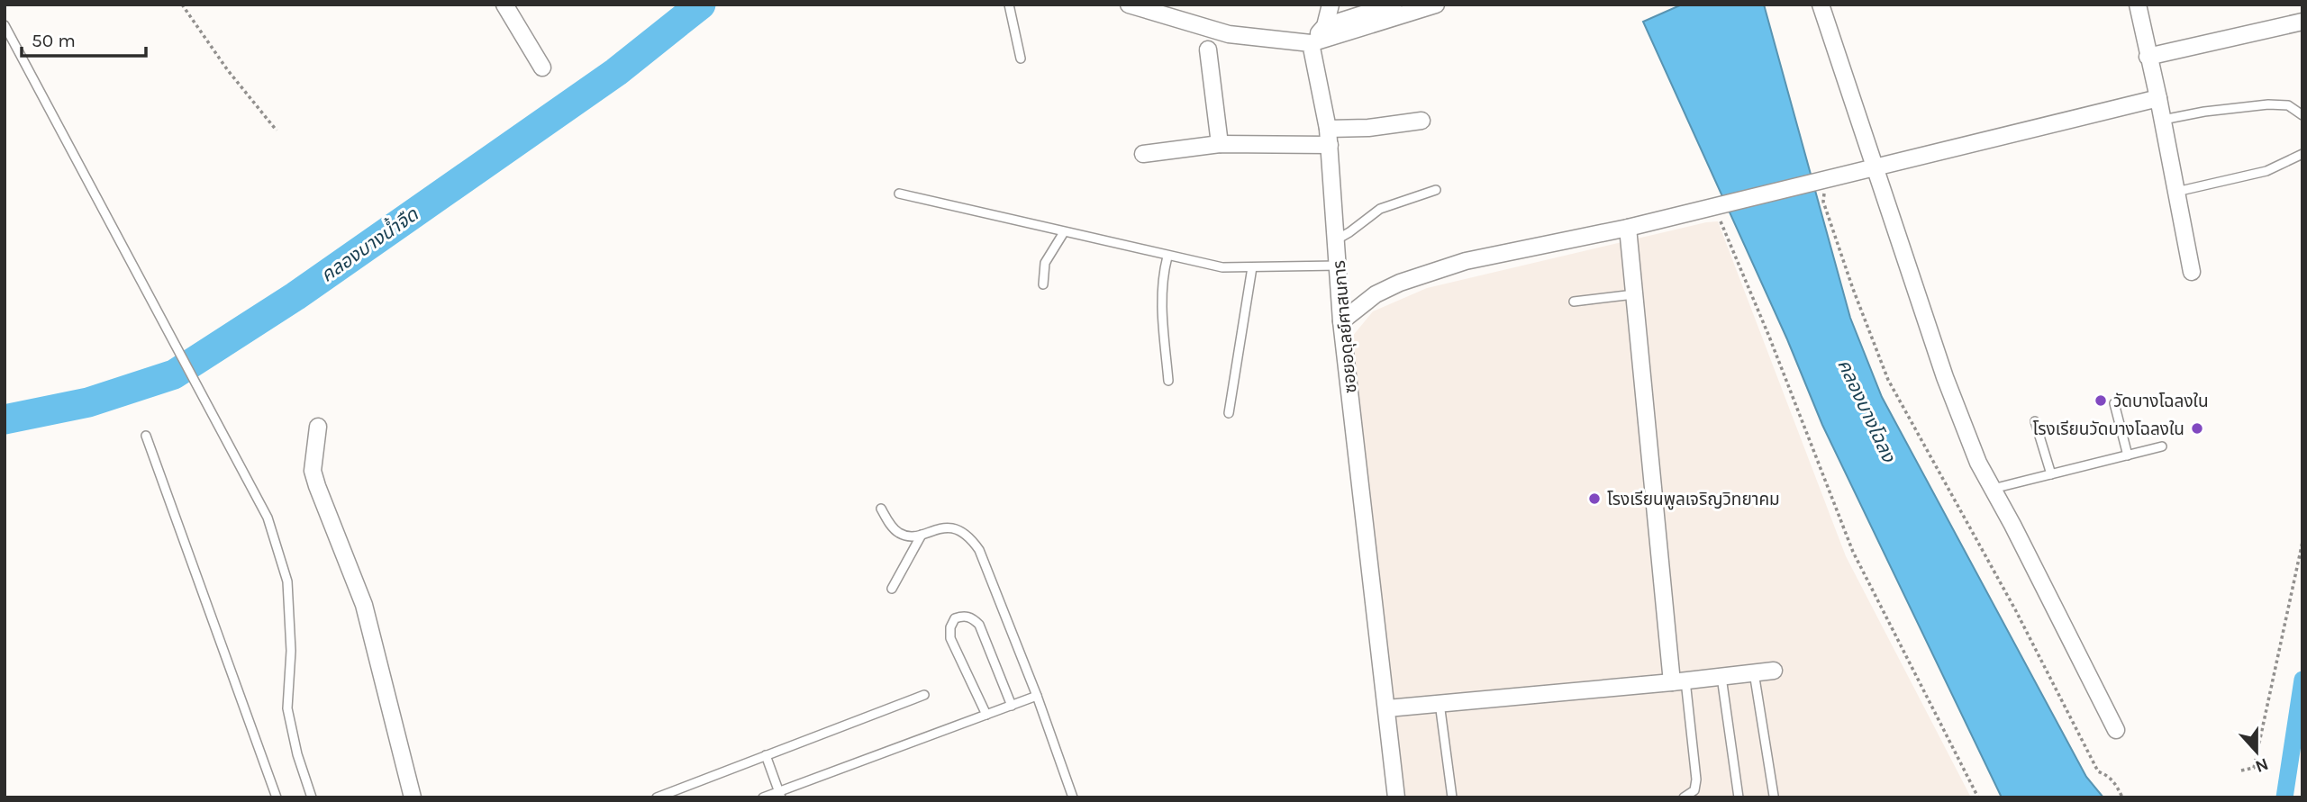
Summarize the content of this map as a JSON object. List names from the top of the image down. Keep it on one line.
{"streets":{"street":["ซอยอดุลย์ศาสนการ"]},"water":["คลองบางน้ำจืด","คลองบางโฉลง"],"places":["วัดบางโฉลงใน","โรงเรียนวัดบางโฉลงใน","โรงเรียนพูลเจริญวิทยาคม"],"scale_bar":"50 m","north":"bottom"}
